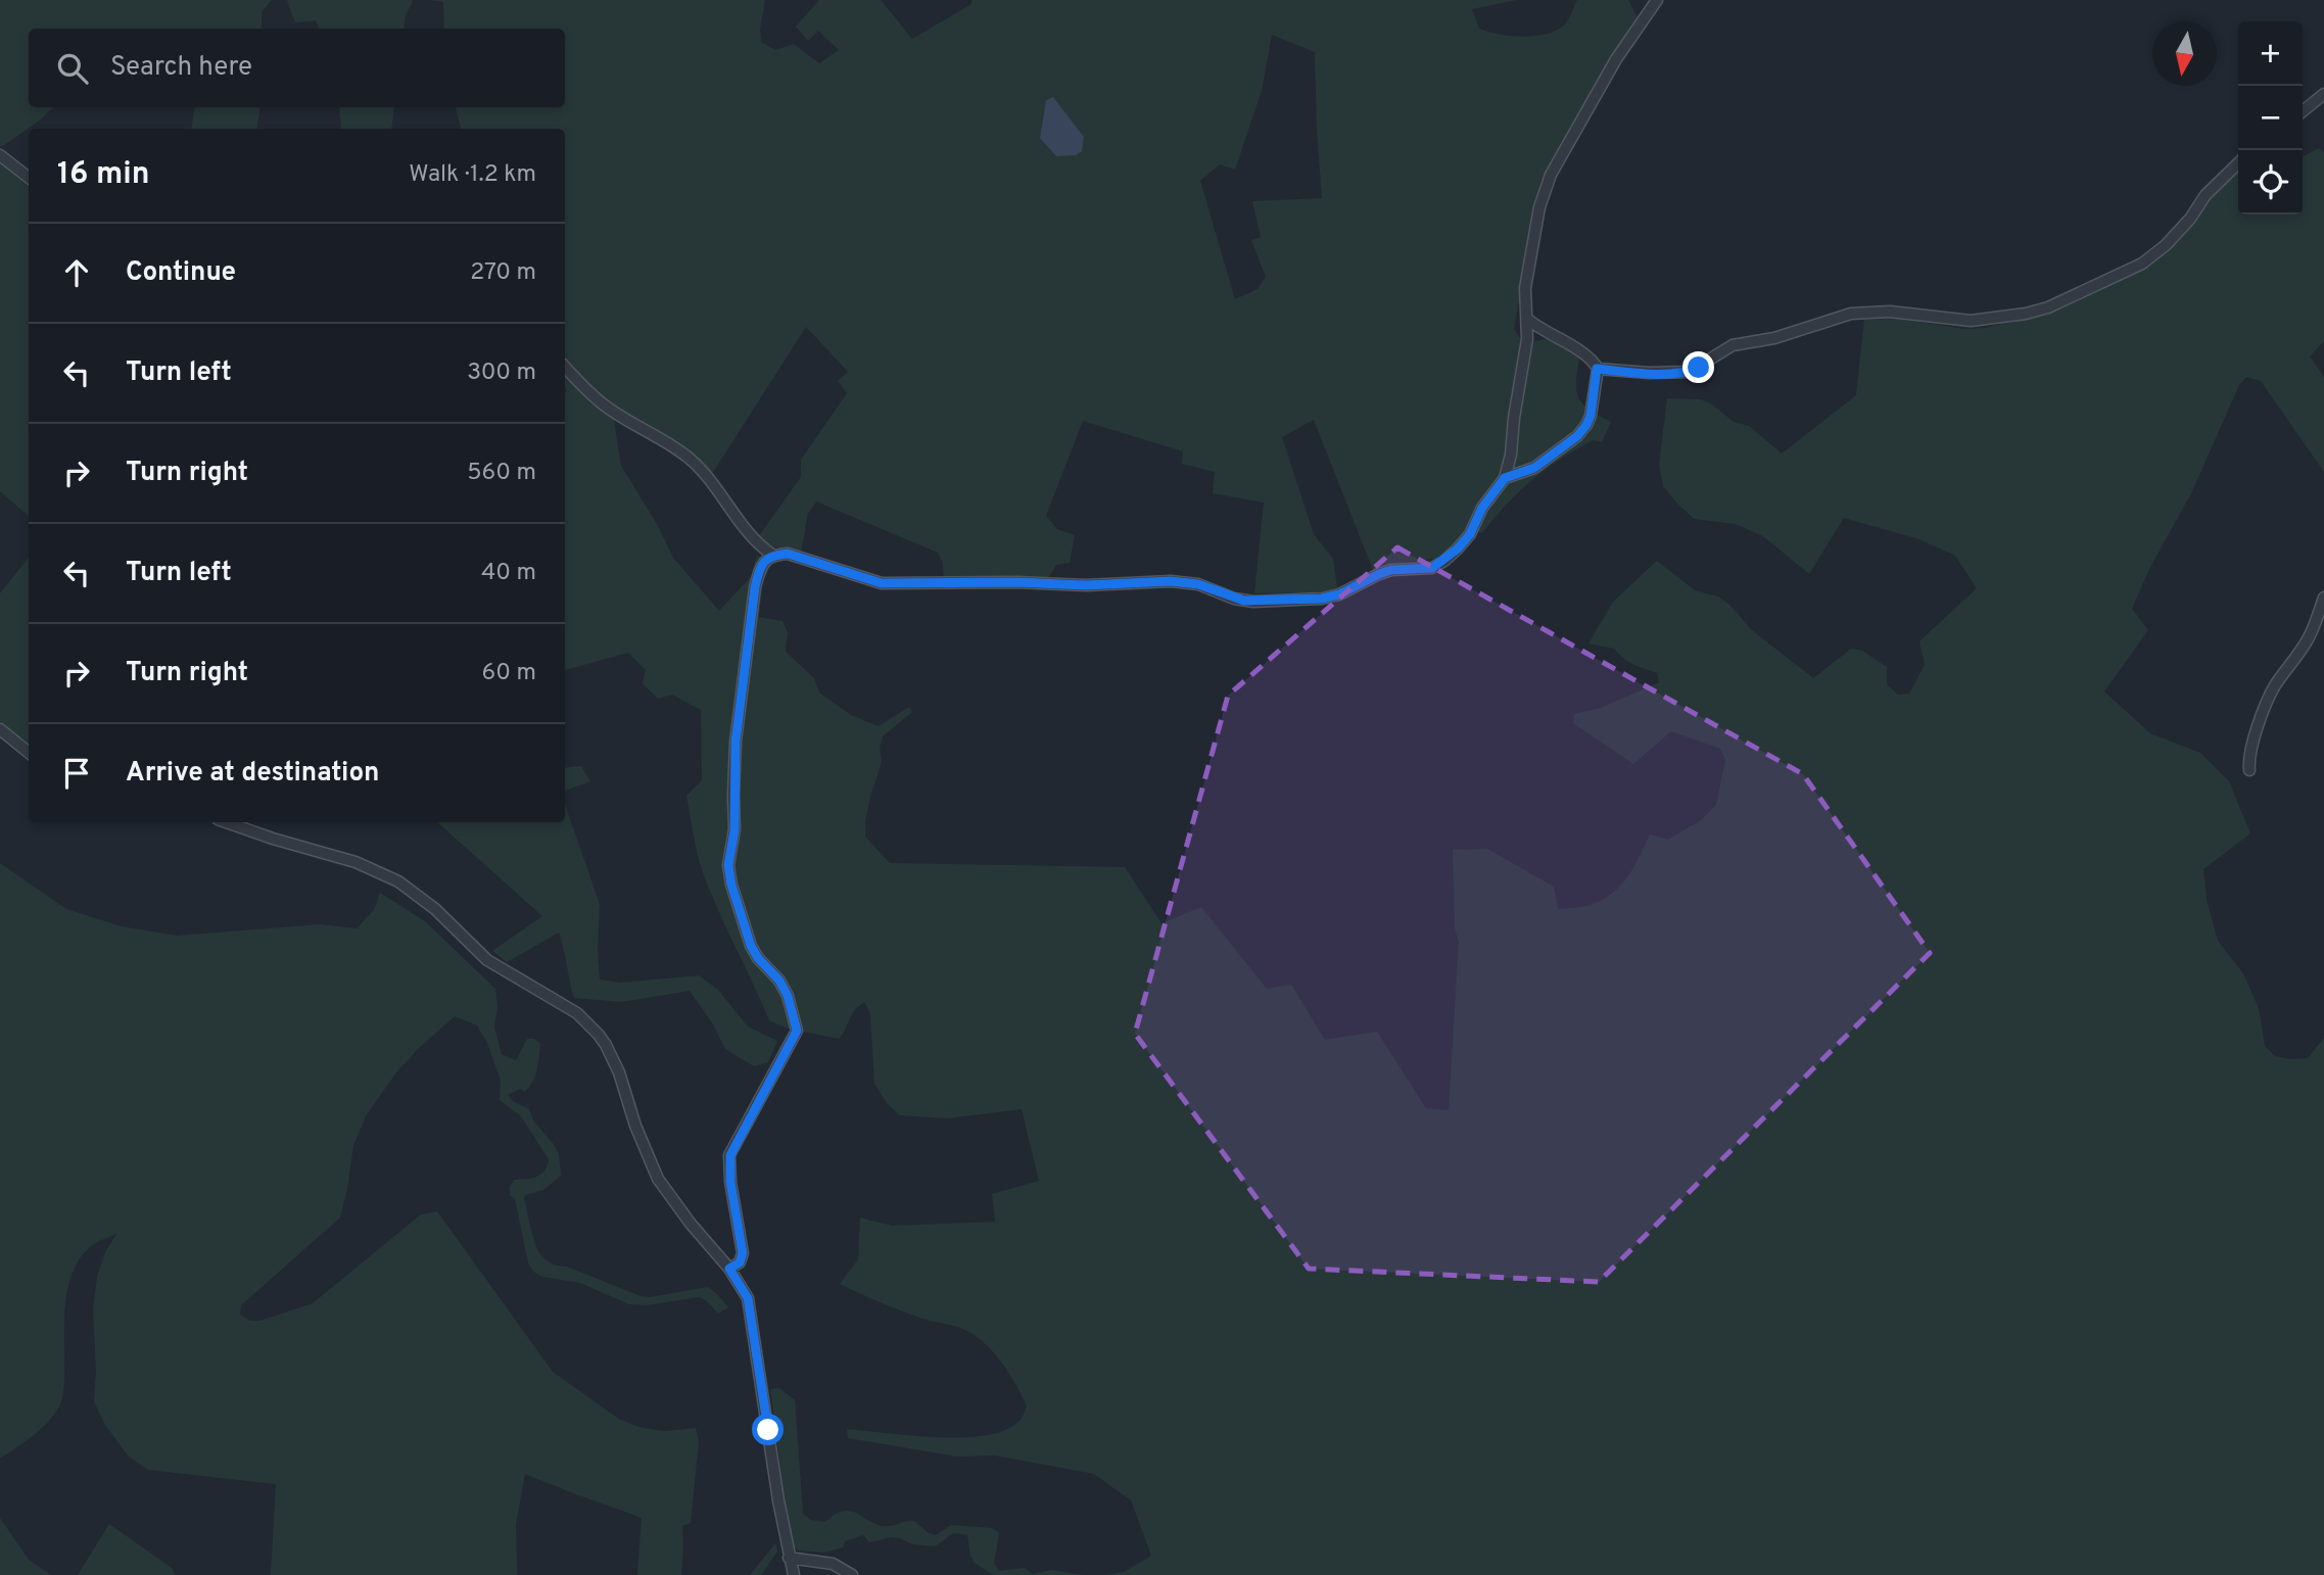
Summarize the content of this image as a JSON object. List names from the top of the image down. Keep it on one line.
{"north":"bottom","page":{"map_buttons":["+","−"],"search":"Search here","heading":["16 min","Walk · 1.2 km"],"list":[["Continue","270 m"],["Turn left","300 m"],["Turn right","560 m"],["Turn left","40 m"],["Turn right","60 m"],"Arrive at destination"]}}
